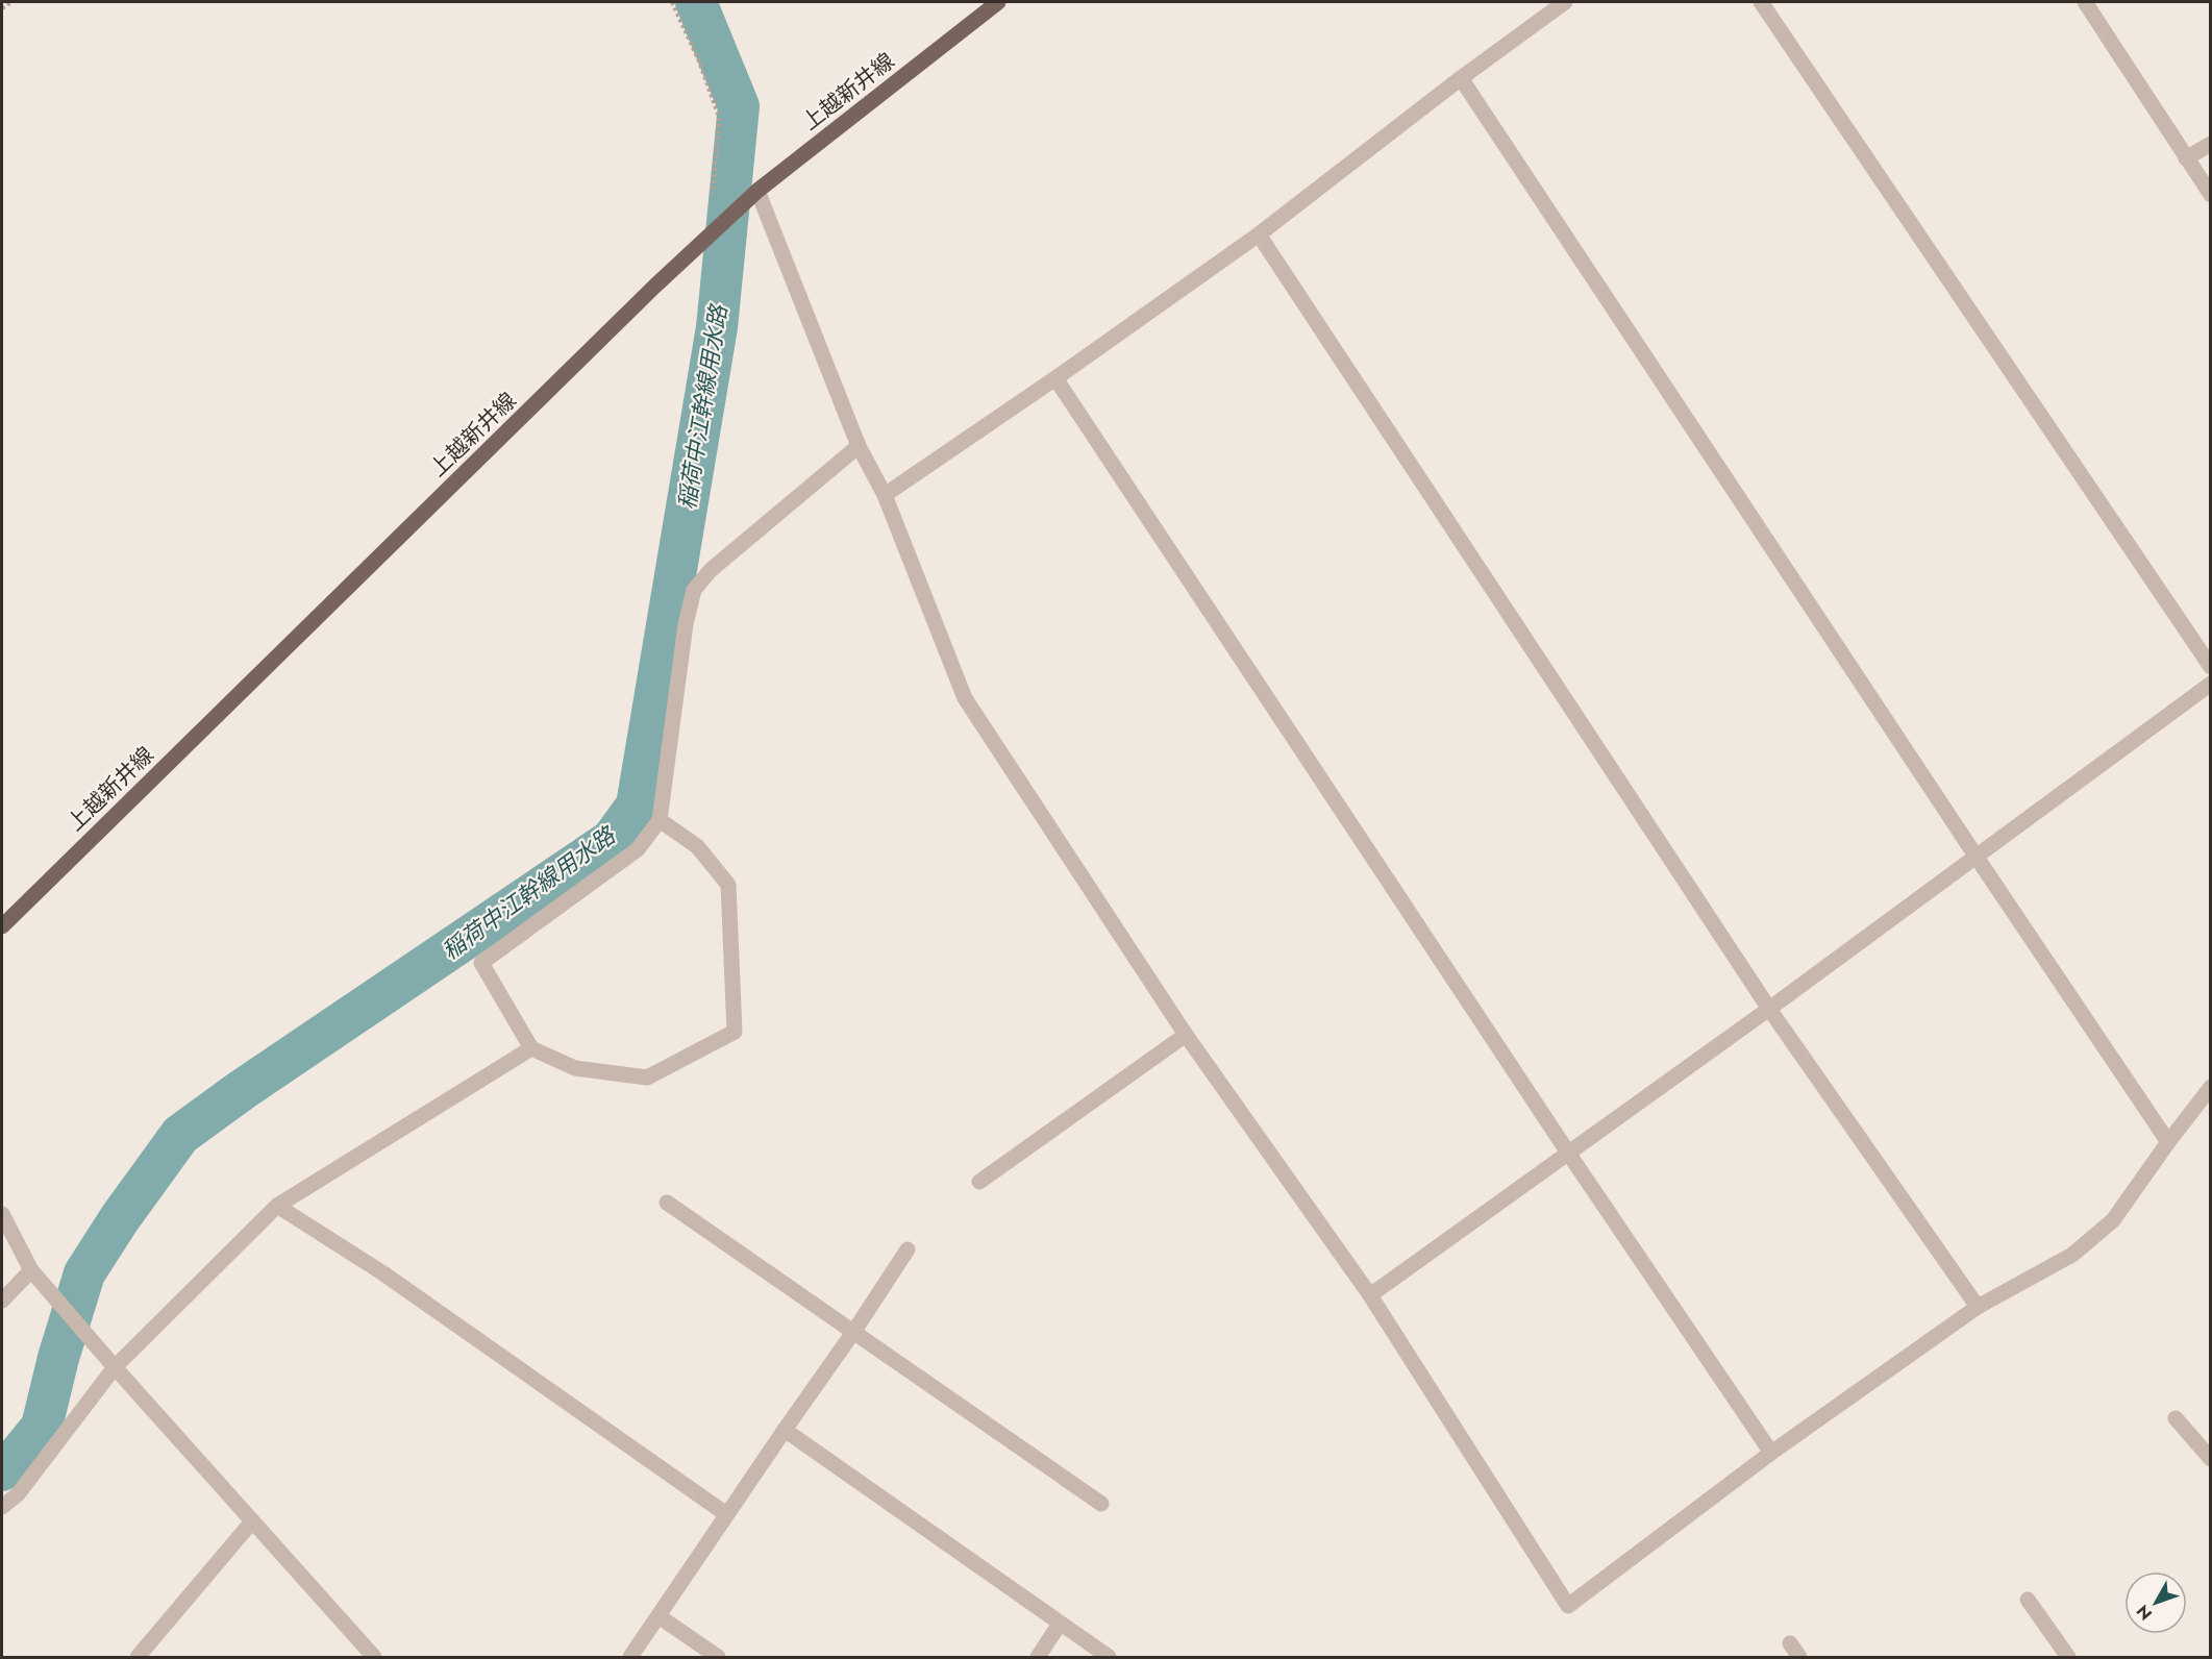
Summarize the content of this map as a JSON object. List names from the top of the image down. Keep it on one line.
{"streets":{"main road":["上越新井線"]},"water":["稲荷中江幹線用水路"],"north":"bottom left"}
